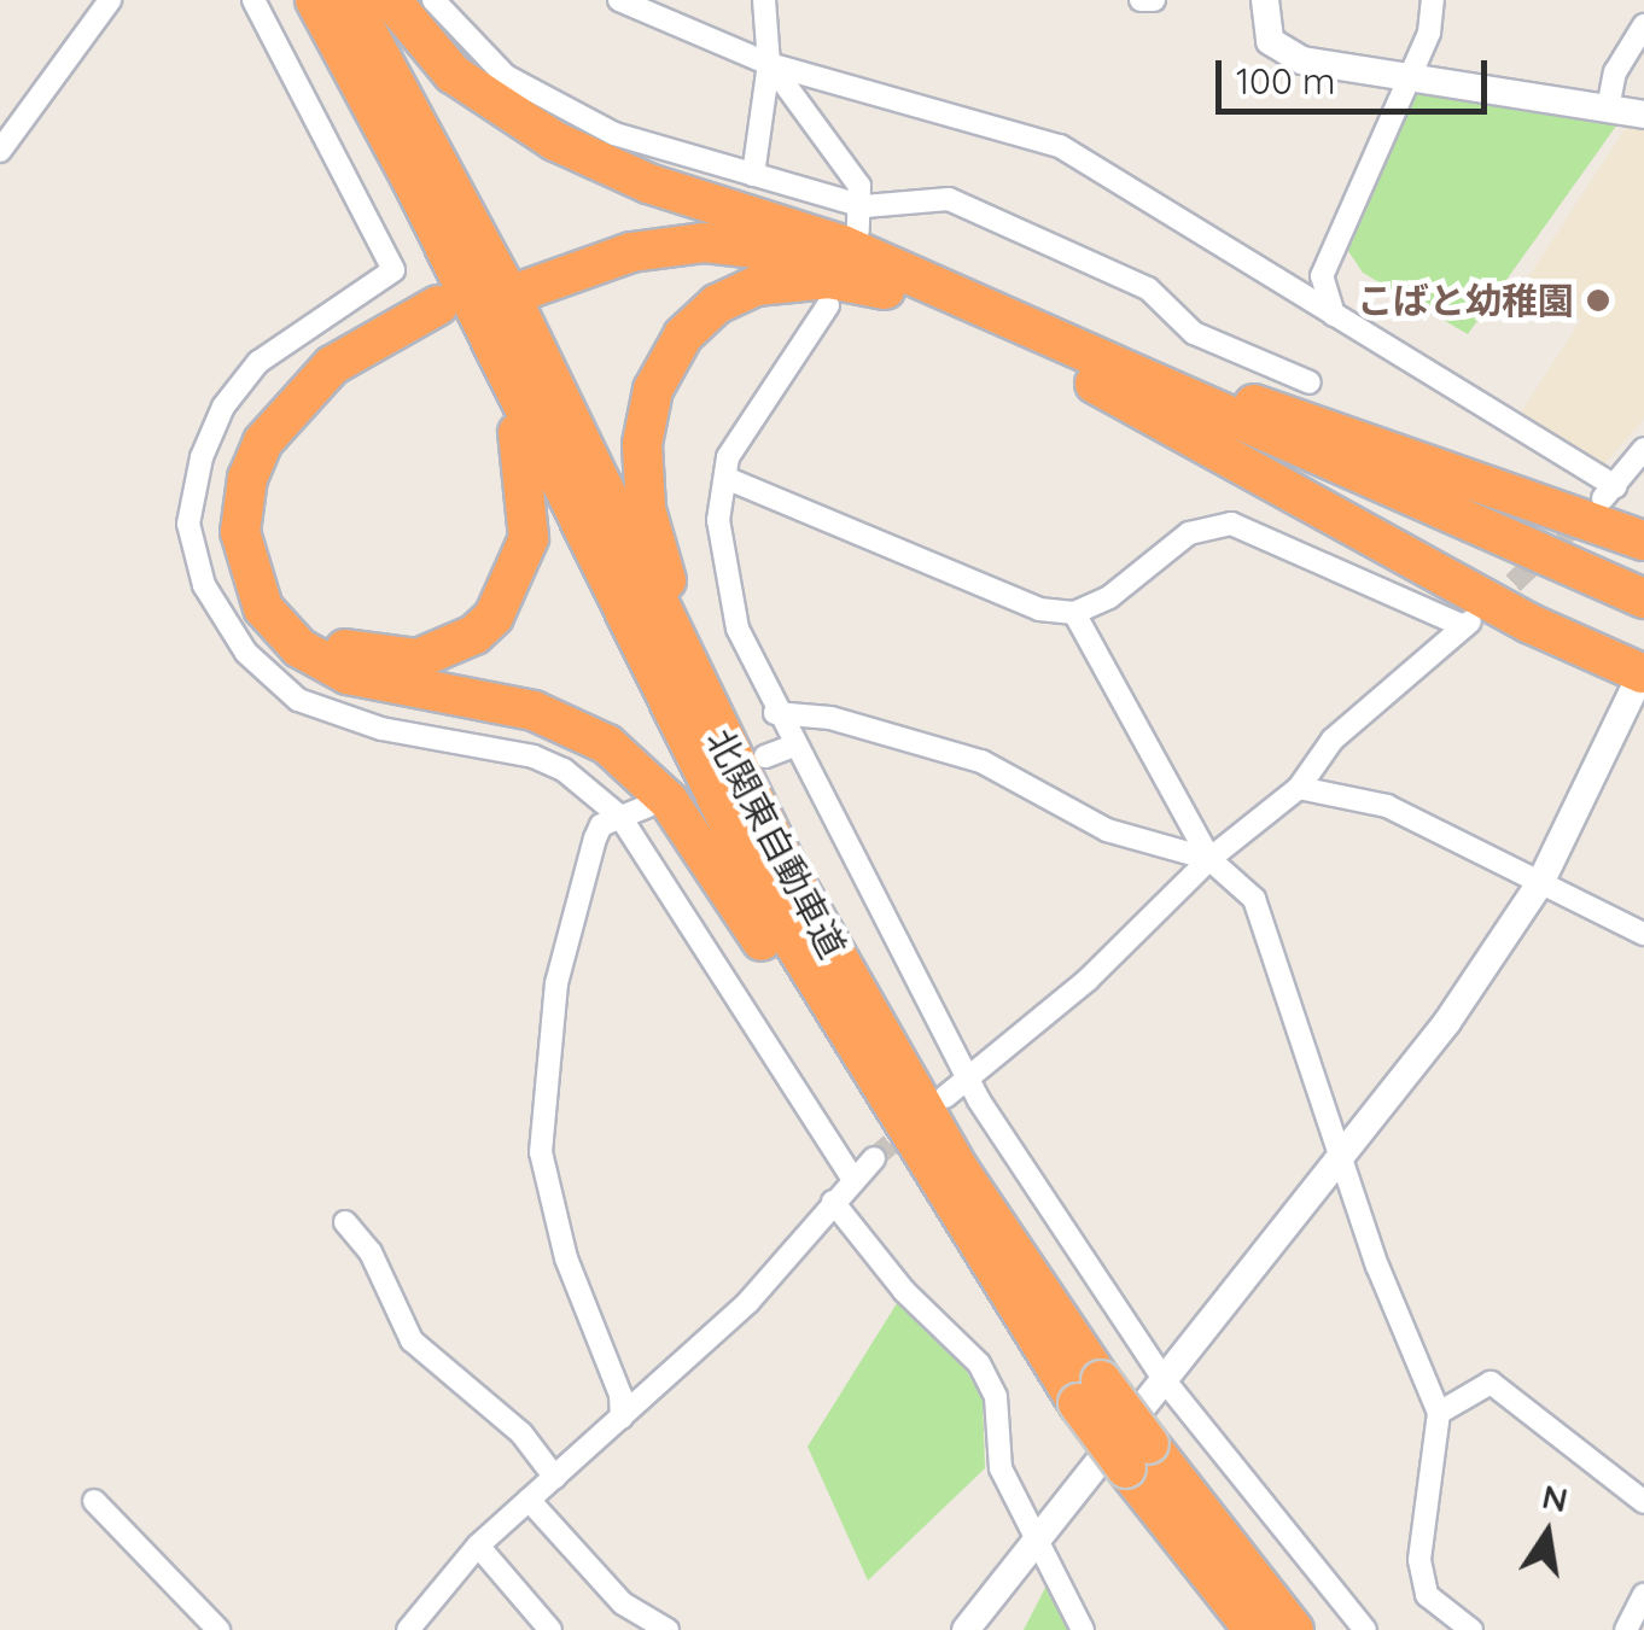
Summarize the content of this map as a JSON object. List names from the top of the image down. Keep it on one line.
{"streets":{"highway":["北関東自動車道"]},"places":["こばと幼稚園"],"scale_bar":"100 m","north":"top"}
